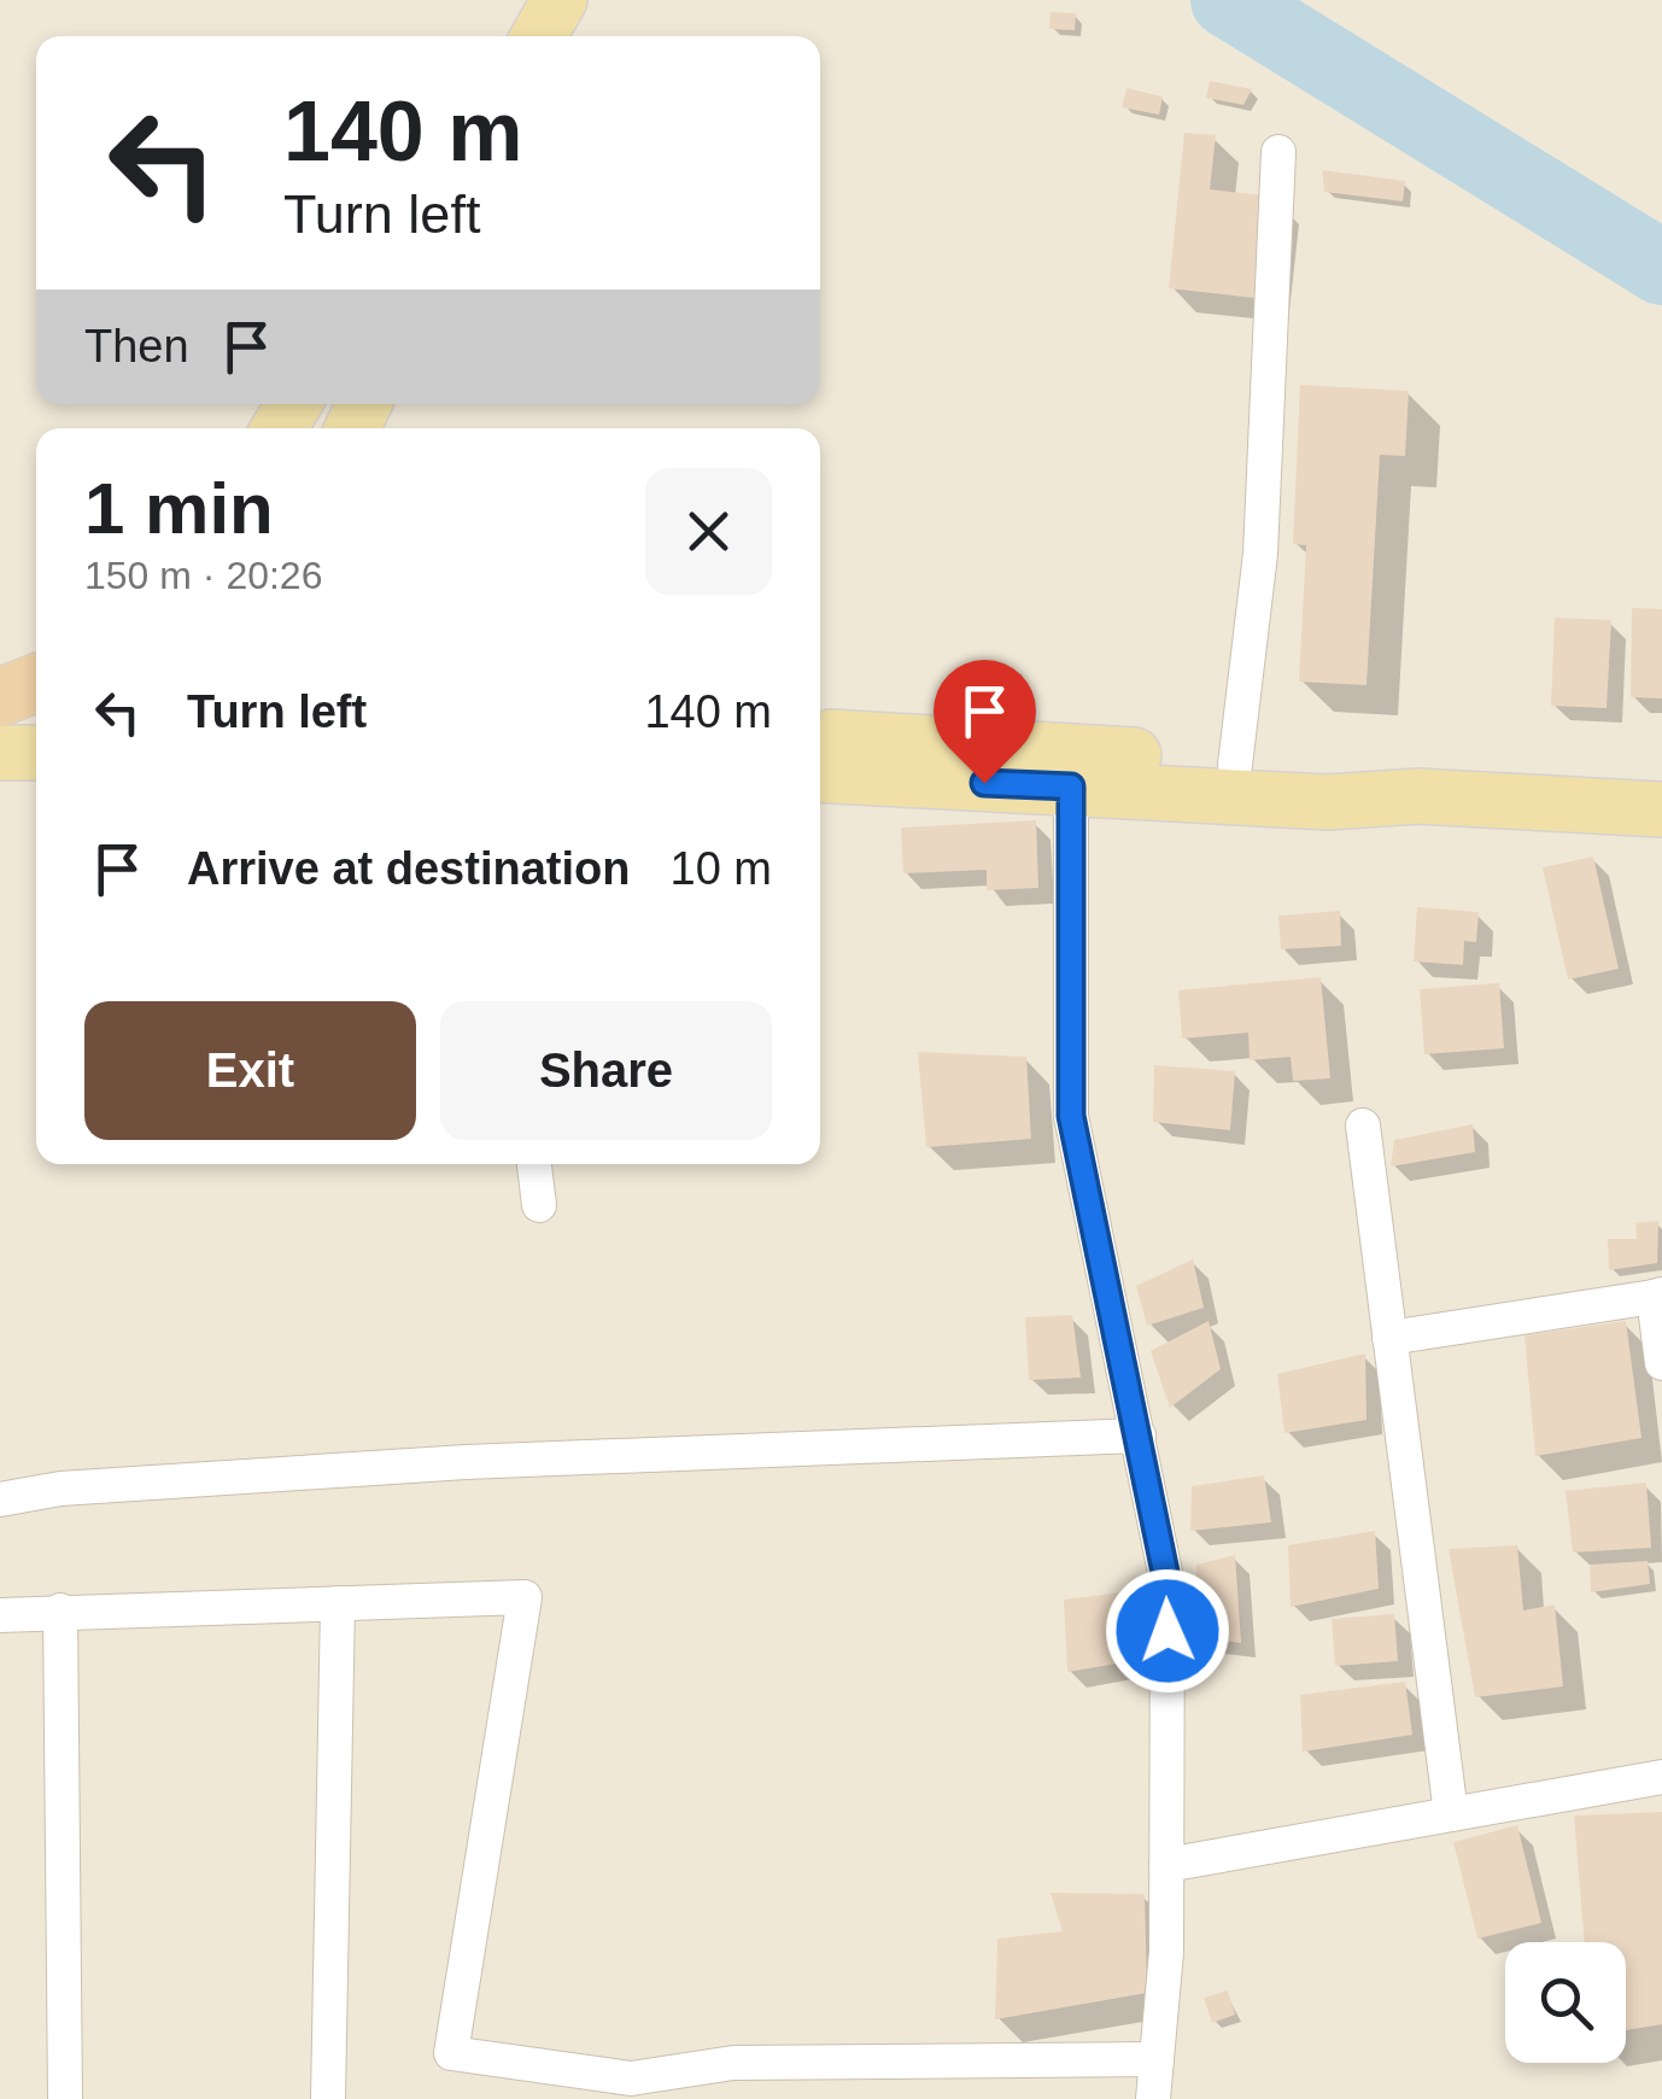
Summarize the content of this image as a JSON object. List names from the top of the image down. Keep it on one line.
{"page":{"turn":["140 m","Turn left"],"then":"Then","heading":["1 min","150 m · 20:26"],"list":[{"name":"Turn left","value":"140 m"},{"name":"Arrive at destination","value":"10 m"}],"buttons":["Exit","Share"]}}
